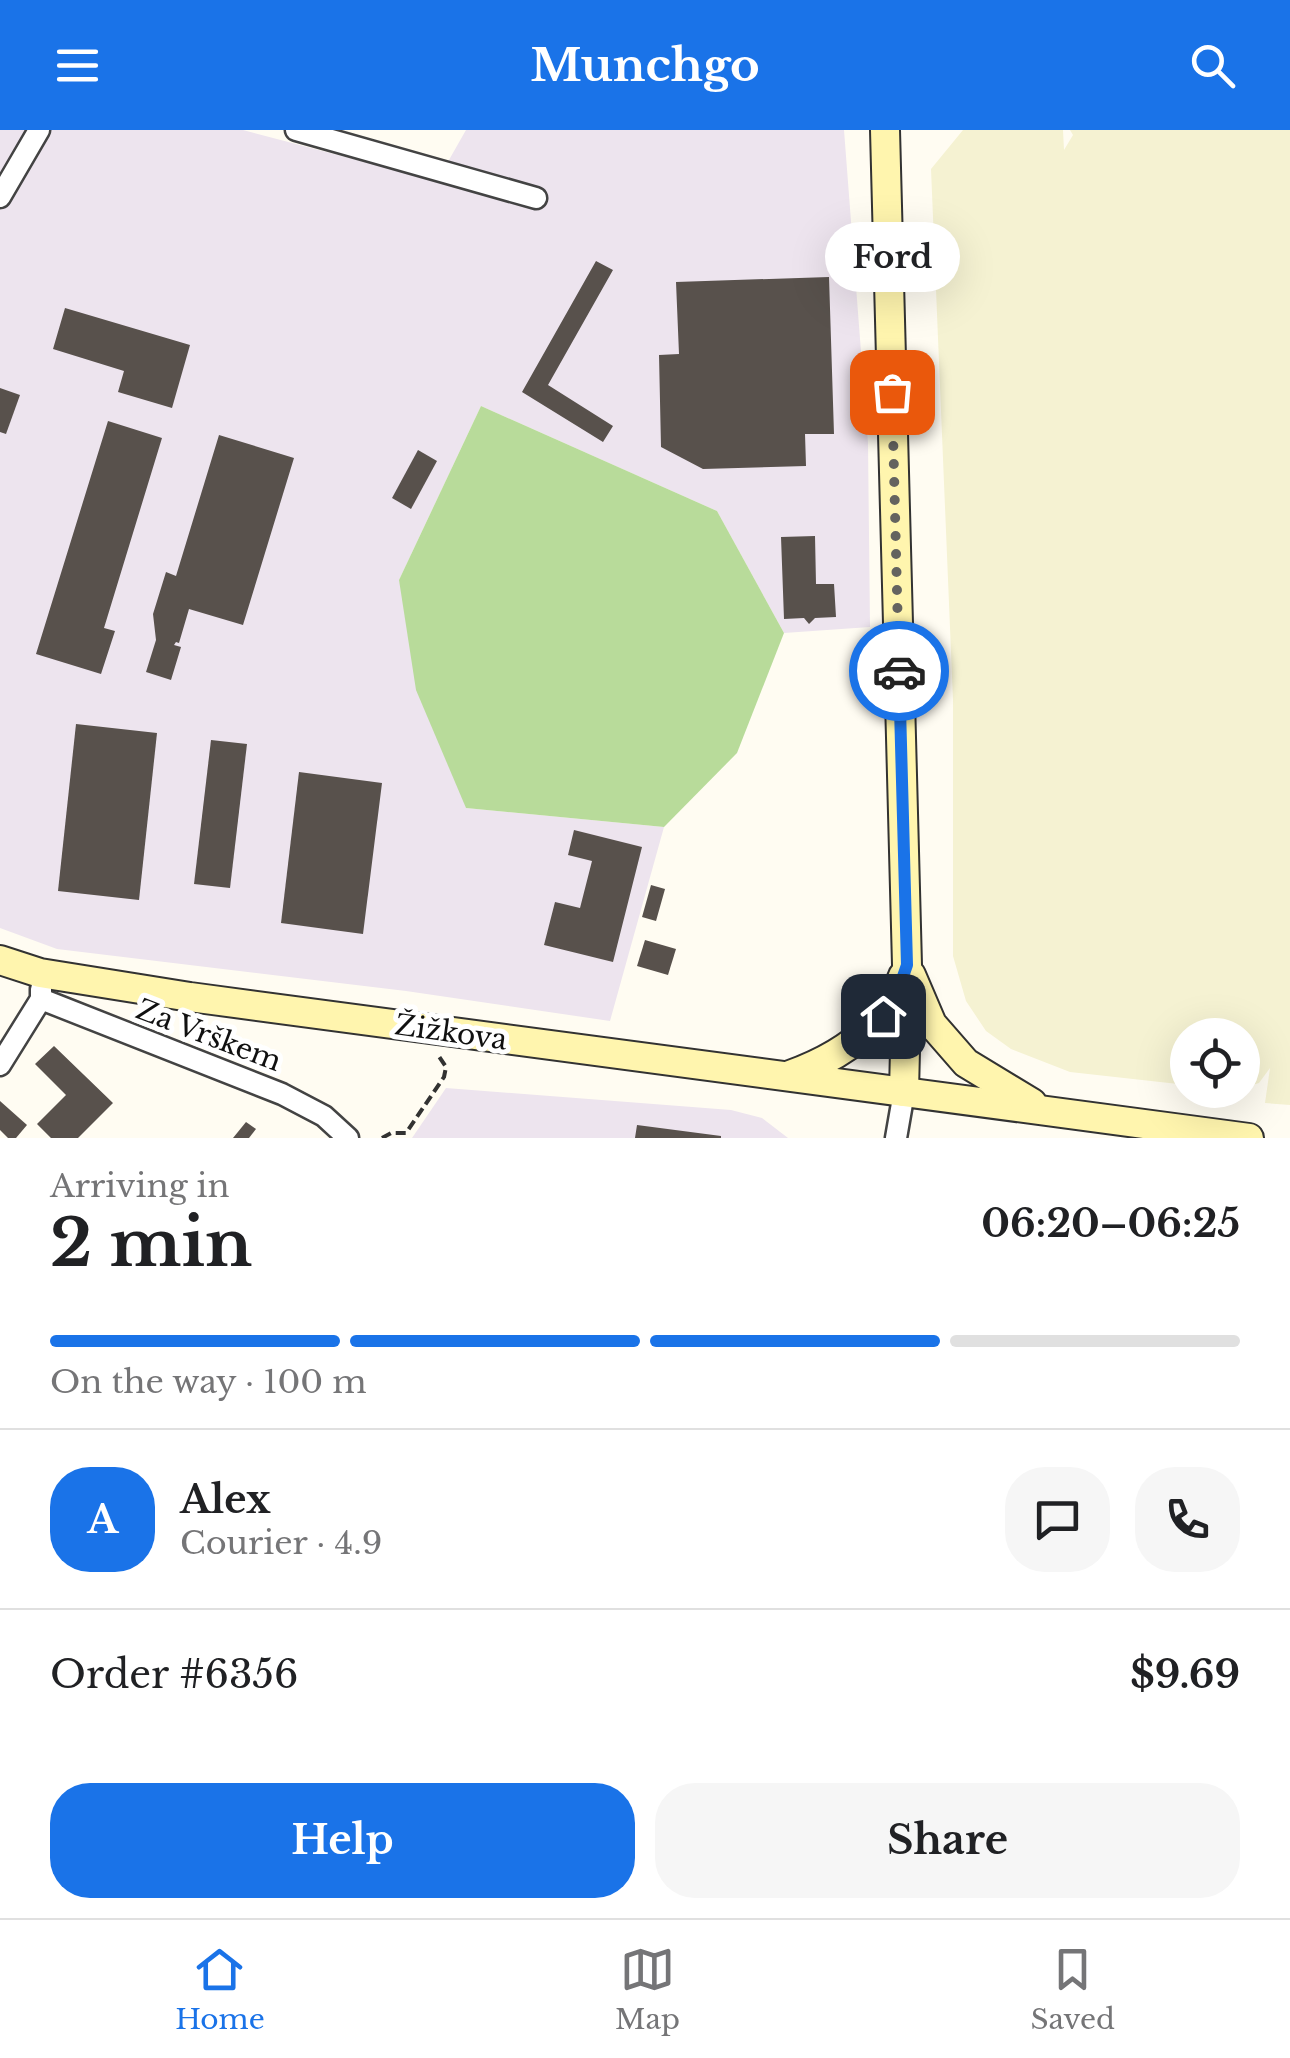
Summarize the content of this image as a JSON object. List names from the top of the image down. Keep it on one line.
{"streets":{"main road":["Žižkova"],"street":["Za Vrškem"]},"crossings":[["Žižkova","Za Vrškem"]],"places":["Ford"],"page":{"header":"Munchgo","bubble":"Ford","heading":["2 min","Arriving in","06:20–06:25"],"panel":["Alex","Courier · 4.9","Order #6356","$9.69"],"bar":"On the way · 100 m","round":"A","buttons":["Help","Share"],"tabs":["Home","Map","Saved"]}}
